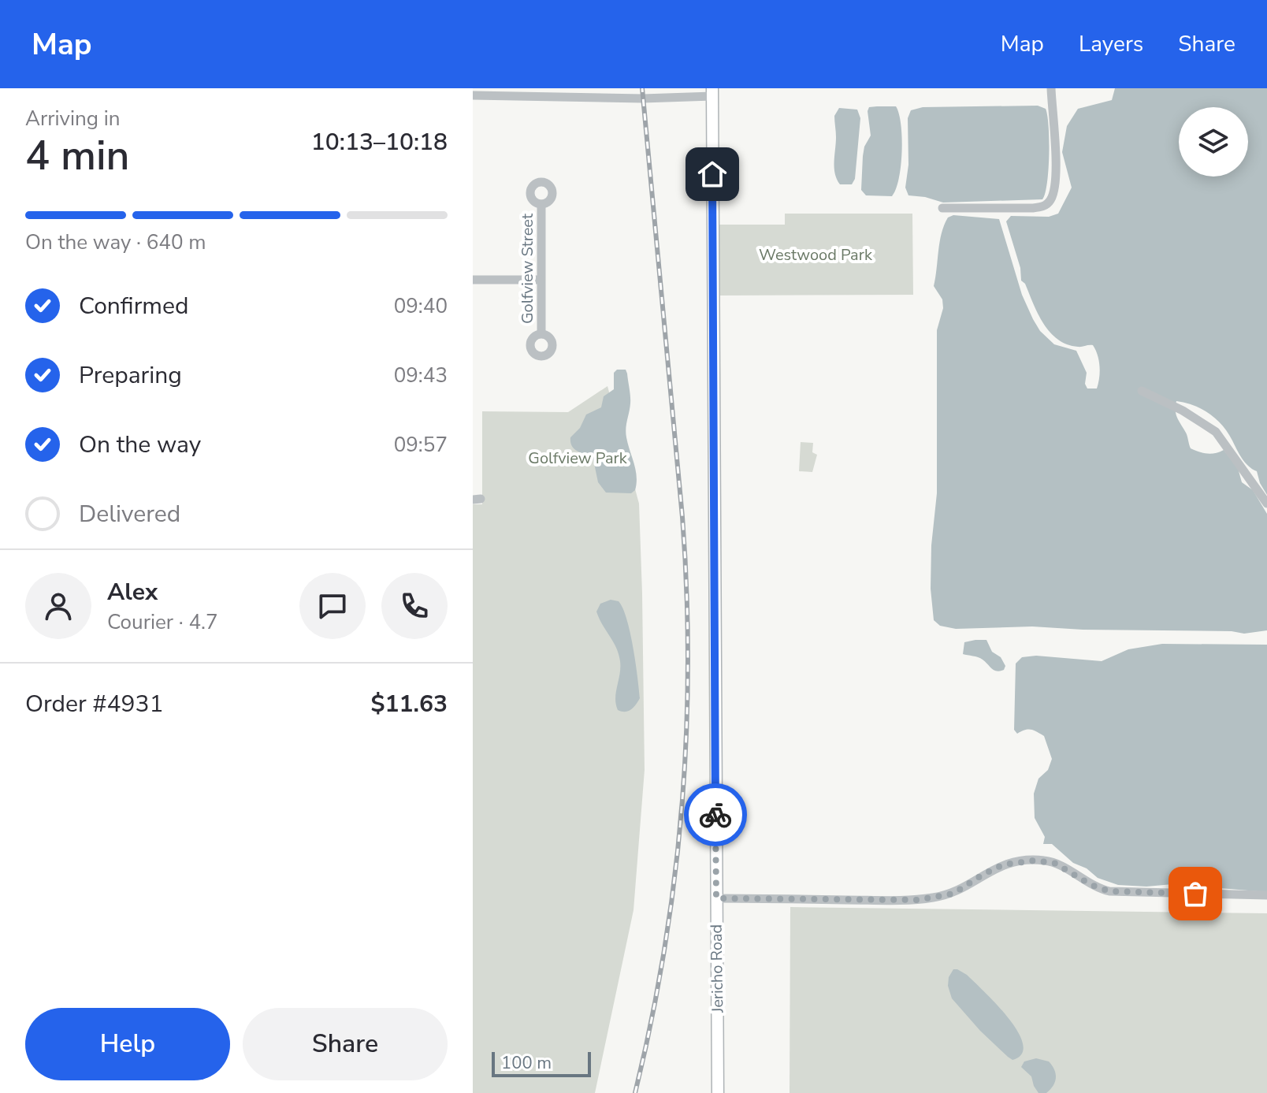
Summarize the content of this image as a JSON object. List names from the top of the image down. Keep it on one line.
{"streets":{"main road":["Jericho Road"],"street":["Golfview Street"]},"parks":["Westwood Park","Golfview Park"],"scale_bar":"100 m","page":{"header":"Map","nav":["Map","Layers","Share"],"heading":["4 min","Arriving in","10:13–10:18"],"panel":["Alex","Courier · 4.7","Order #4931","$11.63"],"bar":"On the way · 640 m","list":[["Confirmed","09:40"],["Preparing","09:43"],["On the way","09:57"],"Delivered"],"buttons":["Help","Share"],"scale":"100 m"}}
